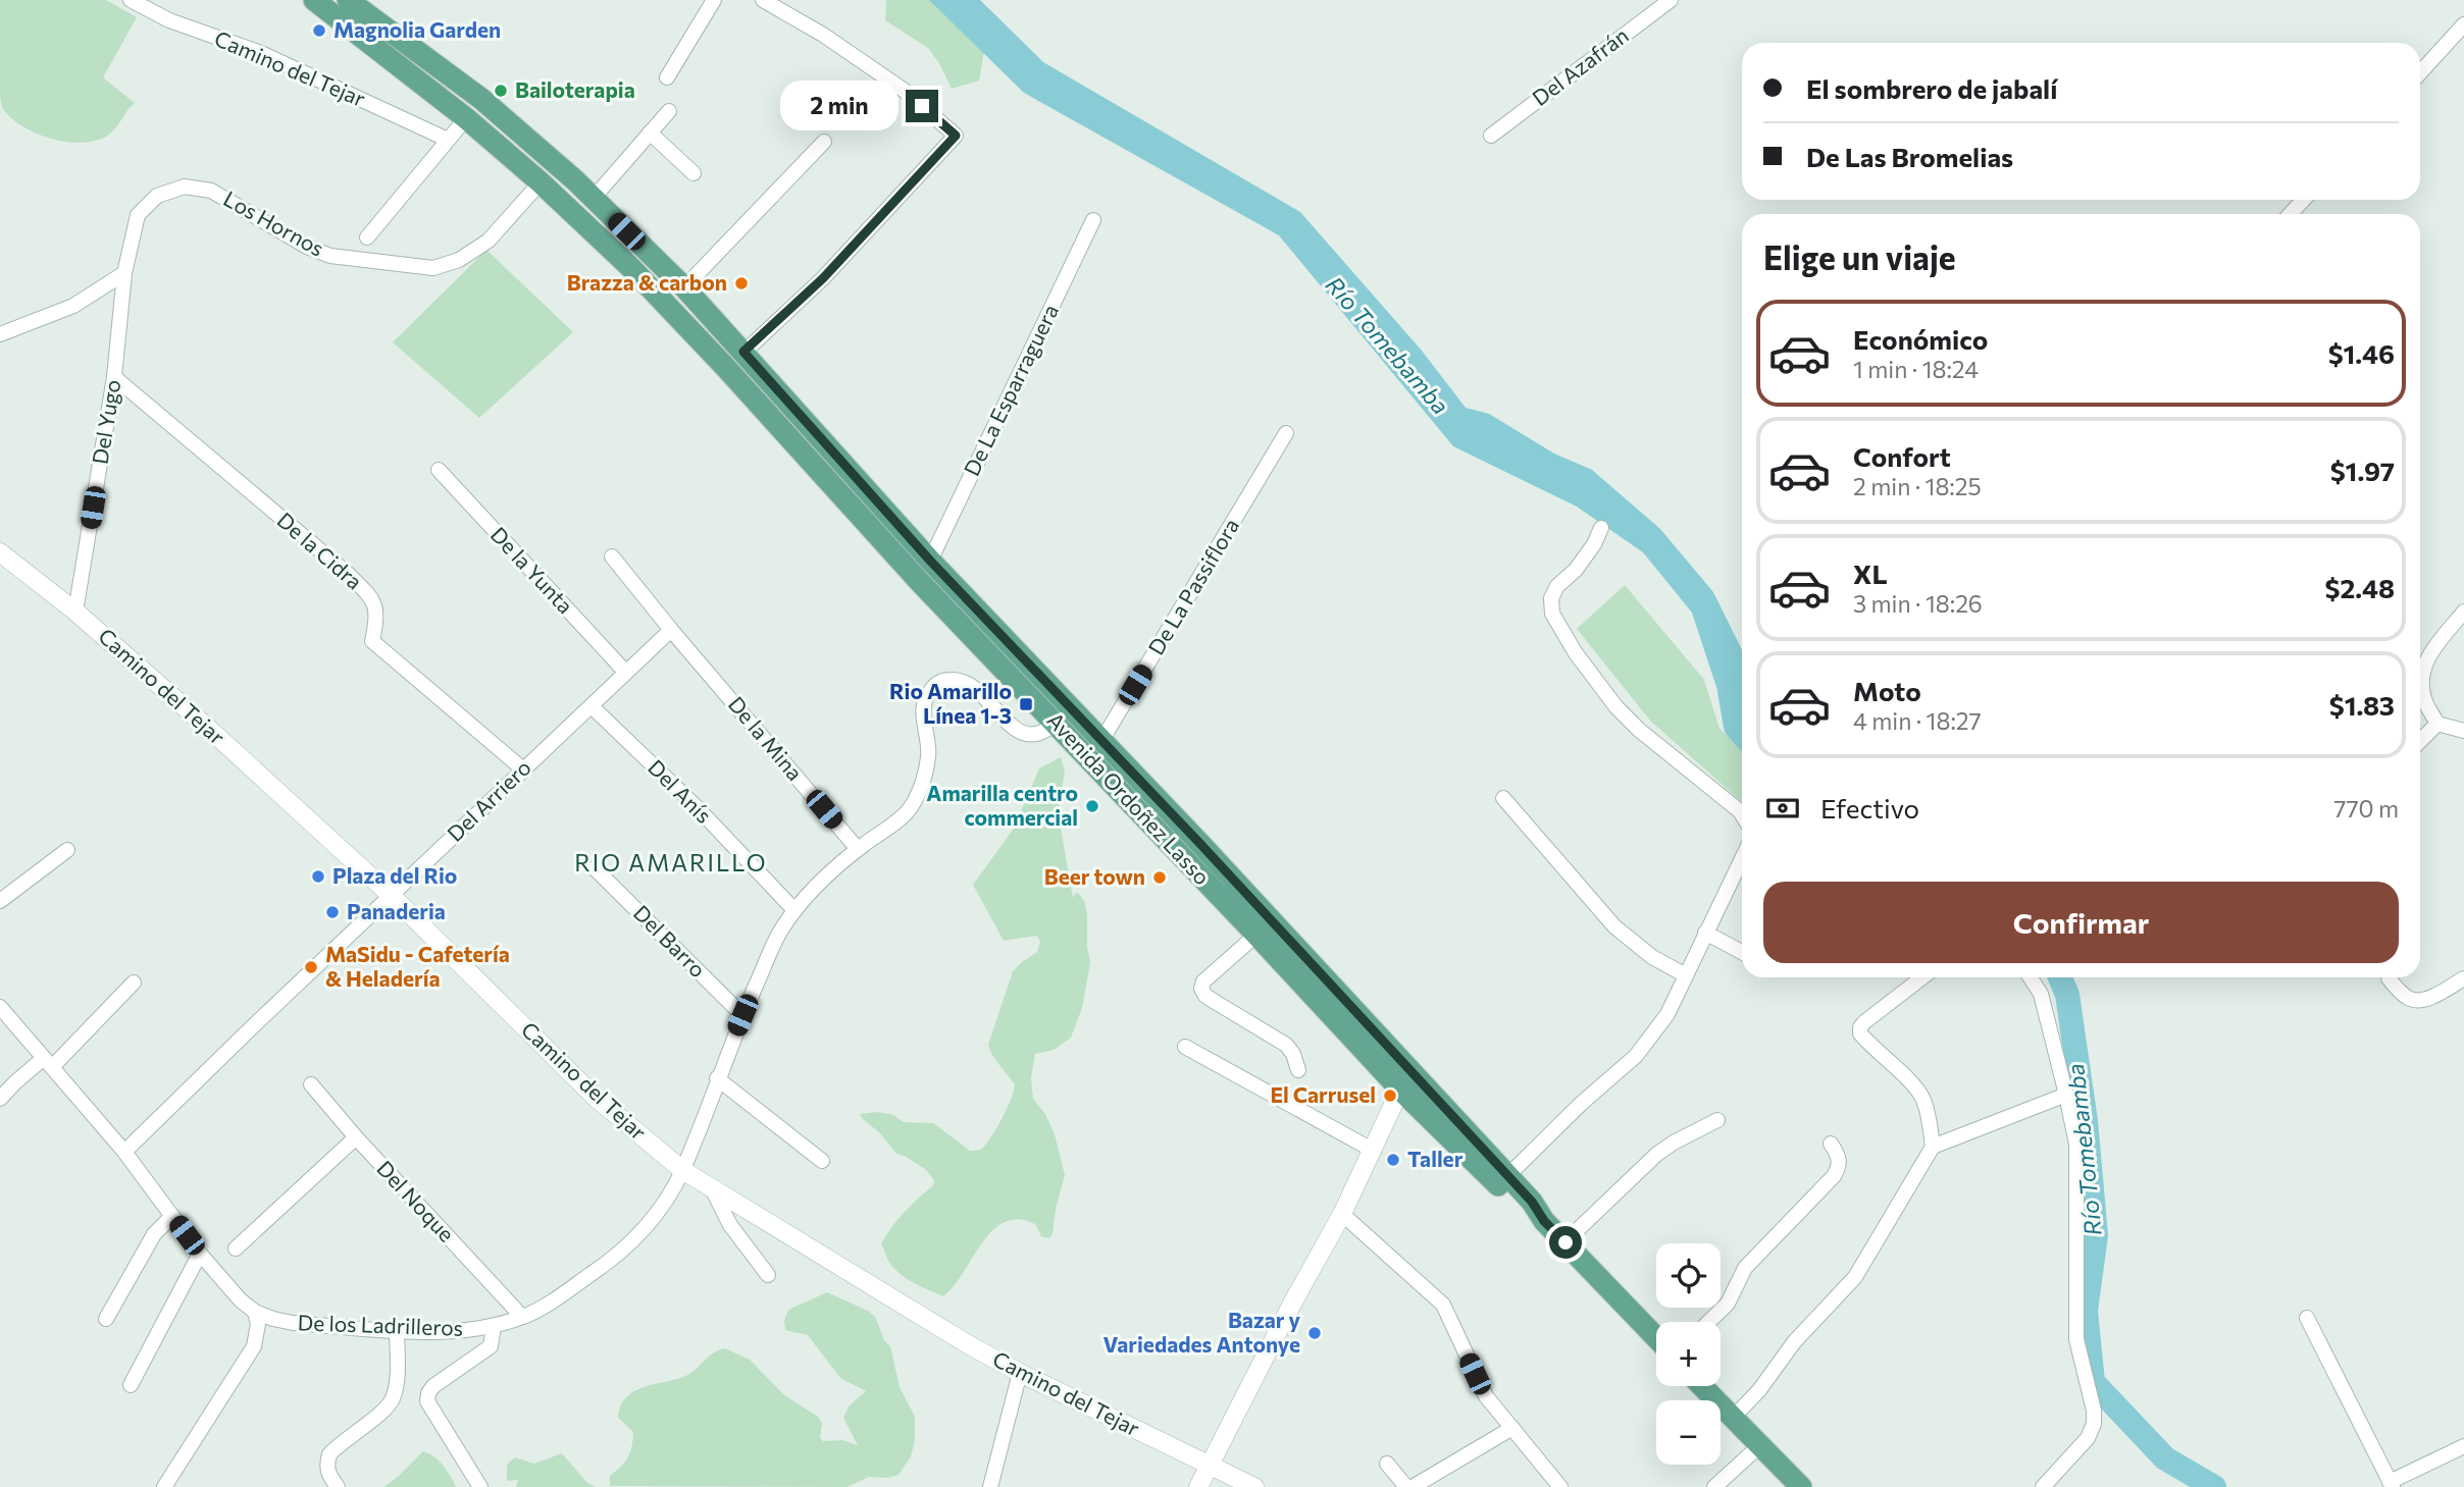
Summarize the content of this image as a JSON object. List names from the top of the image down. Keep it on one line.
{"streets":{"main road":["Avenida Ordoñez Lasso"],"street":["Del Azafrán","Camino del Tejar","Los Hornos","De La Esparraguera","Del Yugo","De la Cidra","De la Yunta","De La Passiflora","De la Mina","Del Anís","Del Arriero","Del Barro","Del Noque","De los Ladrilleros"]},"crossings":[["Camino del Tejar","Del Yugo"],["Camino del Tejar","Del Arriero"],["Camino del Tejar","De los Ladrilleros"],["Los Hornos","Del Yugo"],["Los Hornos","Avenida Ordoñez Lasso"],["De La Esparraguera","Avenida Ordoñez Lasso"],["Del Yugo","De la Cidra"],["De la Cidra","Del Arriero"],["De la Yunta","Del Arriero"],["De La Passiflora","Avenida Ordoñez Lasso"],["De la Mina","Del Arriero"],["De la Mina","De los Ladrilleros"],["Del Anís","Del Arriero"],["Del Anís","De los Ladrilleros"],["Avenida Ordoñez Lasso","De los Ladrilleros"],["Del Arriero","De los Ladrilleros"],["Del Barro","De los Ladrilleros"],["Del Noque","De los Ladrilleros"]],"districts":["RIO AMARILLO"],"water":["Río Tomebamba"],"places":{"other":["Magnolia Garden","Bailoterapia","Brazza & carbon","Amarilla centro commercial","Plaza del Rio","Beer town","Panaderia","MaSidu - Cafetería & Heladería","El Carrusel","Taller","Bazar y Variedades Antonye"],"transit":["Rio Amarillo Línea 1-3"]},"page":{"banner":["El sombrero de jabalí","De Las Bromelias"],"bubble":"2 min","heading":"Elige un viaje","list":[{"name":"Económico","note":"1 min · 18:24","value":"$1.46"},{"name":"Confort","note":"2 min · 18:25","value":"$1.97"},{"name":"XL","note":"3 min · 18:26","value":"$2.48"},{"name":"Moto","note":"4 min · 18:27","value":"$1.83"}],"pay":["Efectivo","770 m"],"buttons":"Confirmar","map_buttons":["+","−"]}}
